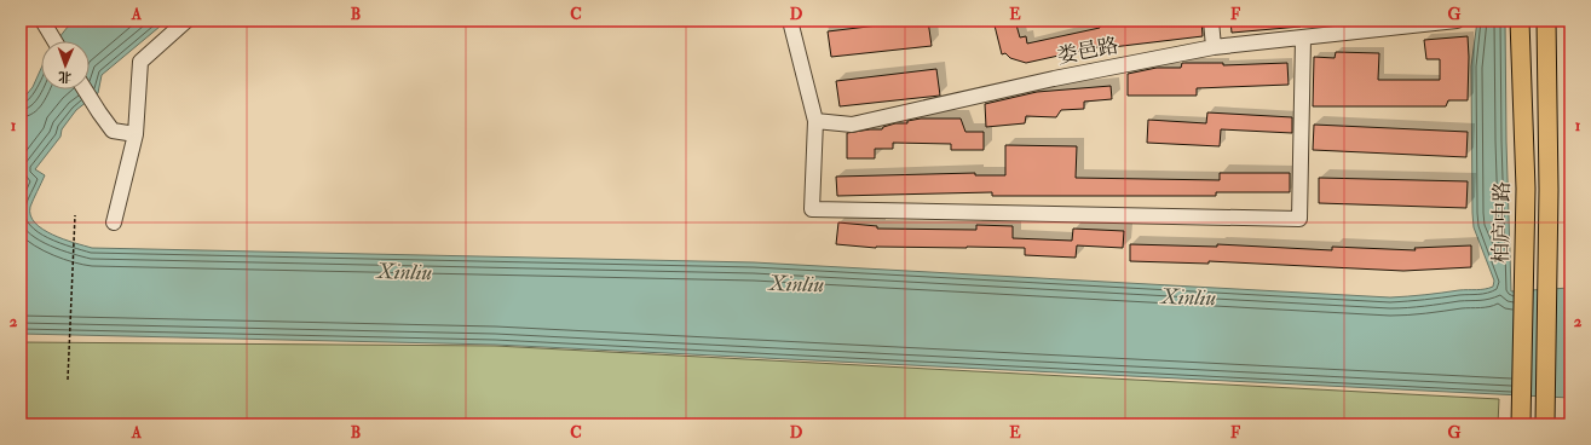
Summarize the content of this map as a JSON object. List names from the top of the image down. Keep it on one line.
{"streets":{"main road":["柏庐中路"],"street":["娄邑路"]},"water":["Xinliu"],"north":"bottom","grid":{"columns":["A","B","C","D","E","F","G"],"rows":["1","2"]}}
